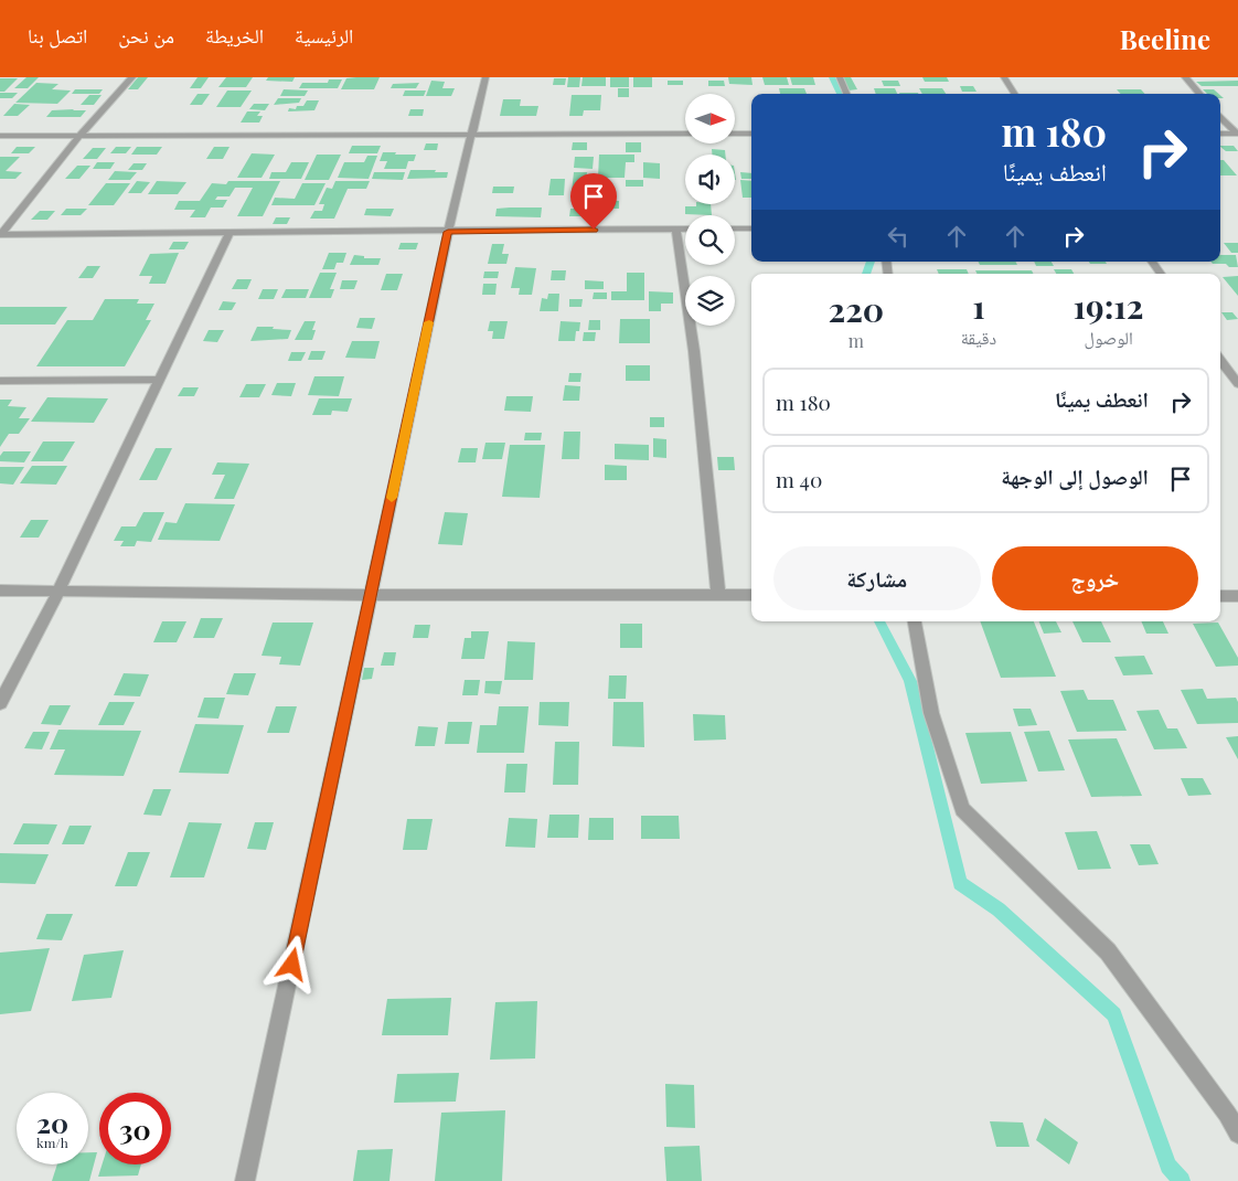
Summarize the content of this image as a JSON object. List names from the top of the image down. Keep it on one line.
{"north":"right","page":{"header":"Beeline","nav":["الرئيسية","الخريطة","من نحن","اتصل بنا"],"turn":["180 m","انعطف يمينًا"],"eta":["19:12","الوصول","1","دقيقة","220","m"],"list":[{"name":"انعطف يمينًا","value":"180 m"},{"name":"الوصول إلى الوجهة","value":"40 m"}],"buttons":["خروج","مشاركة"],"speed":"20 km/h","limit":"30"}}
